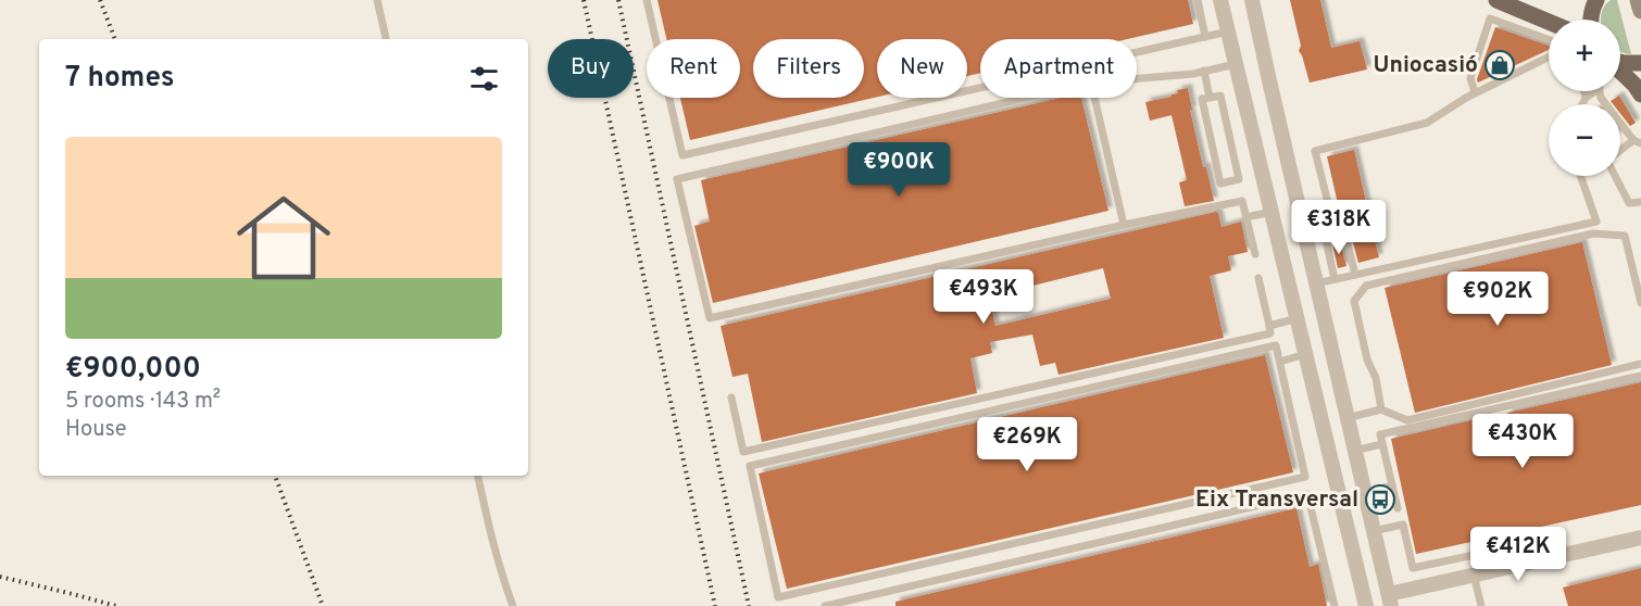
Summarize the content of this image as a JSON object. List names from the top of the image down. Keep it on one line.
{"places":{"shop":["Uniocasió"],"bus stop":["Eix Transversal"]},"page":{"map_buttons":["+","−"],"chip":["Buy","Rent","Filters","New","Apartment"],"heading":"7 homes","list":[{"name":"€900,000","note":"5 rooms · 143 m² · House"}],"price":["€900K","€318K","€493K","€902K","€430K","€269K","€412K"]}}
